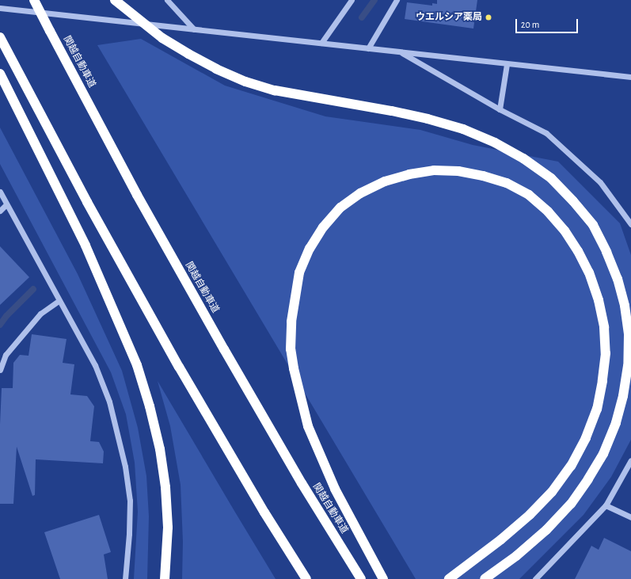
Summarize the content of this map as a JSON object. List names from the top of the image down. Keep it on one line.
{"streets":{"highway":["関越自動車道"]},"places":["ウエルシア薬局"],"scale_bar":"20 m"}
